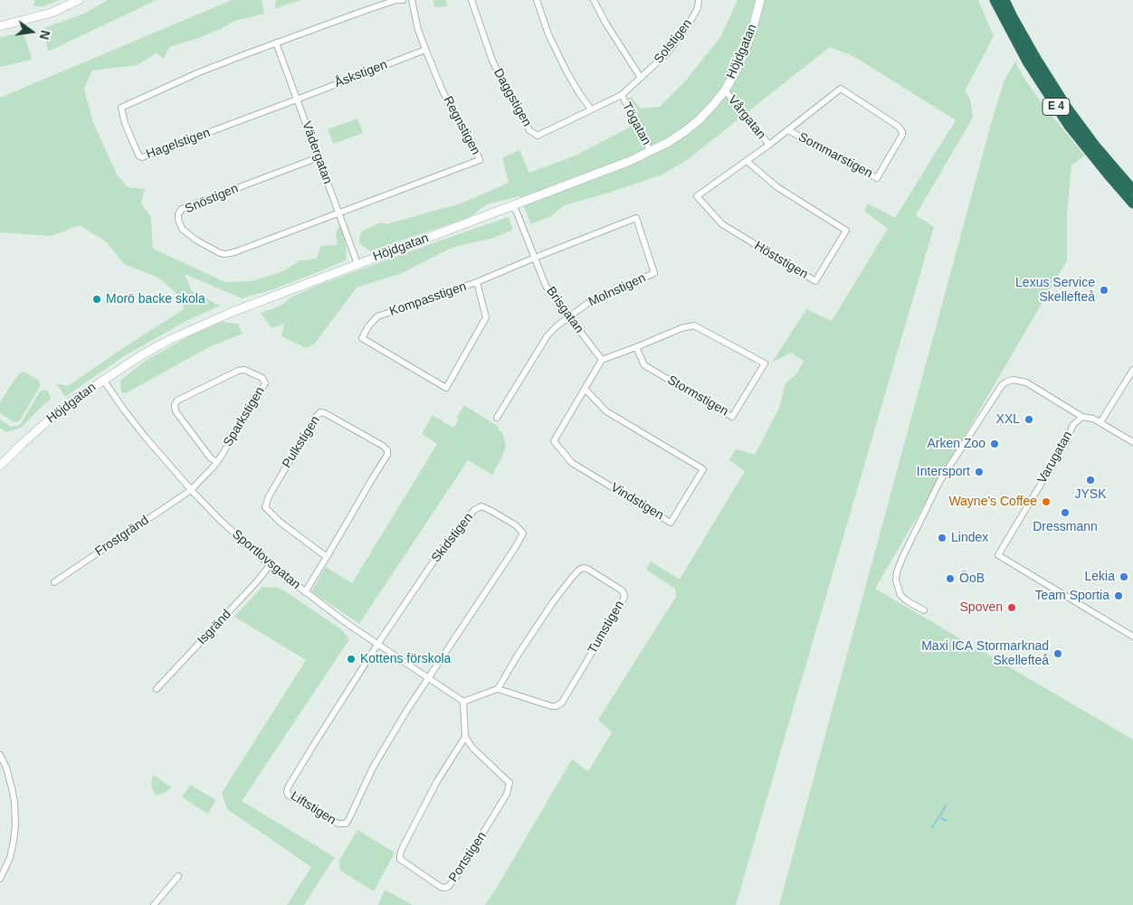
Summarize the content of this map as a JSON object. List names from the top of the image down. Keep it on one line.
{"streets":{"highway":["E 4"],"street":["Solstigen","Höjdgatan","Åskstigen","Daggstigen","Vårgatan","Tögatan","Regnstigen","Hagelstigen","Vädergatan","Sommarstigen","Snöstigen","Höststigen","Molnstigen","Kompasstigen","Brisgatan","Stormstigen","Sparkstigen","Pulkstigen","Varugatan","Vindstigen","Frostgränd","Skidstigen","Sportlovsgatan","Isgränd","Tumstigen","Liftstigen","Portstigen"]},"crossings":[["Solstigen","Daggstigen"],["Solstigen","Tögatan"],["Höjdgatan","Vårgatan"],["Höjdgatan","Tögatan"],["Höjdgatan","Vädergatan"],["Höjdgatan","Brisgatan"],["Höjdgatan","Sportlovsgatan"],["Åskstigen","Regnstigen"],["Åskstigen","Hagelstigen"],["Åskstigen","Vädergatan"],["Daggstigen","Tögatan"],["Vårgatan","Sommarstigen"],["Vårgatan","Höststigen"],["Regnstigen","Vädergatan"],["Regnstigen","Snöstigen"],["Hagelstigen","Vädergatan"],["Vädergatan","Snöstigen"],["Sommarstigen","Höststigen"],["Molnstigen","Kompasstigen"],["Molnstigen","Brisgatan"],["Kompasstigen","Brisgatan"],["Brisgatan","Stormstigen"],["Brisgatan","Vindstigen"],["Stormstigen","Vindstigen"],["Sparkstigen","Frostgränd"],["Sparkstigen","Sportlovsgatan"],["Pulkstigen","Sportlovsgatan"],["Frostgränd","Sportlovsgatan"],["Skidstigen","Sportlovsgatan"],["Skidstigen","Liftstigen"],["Sportlovsgatan","Isgränd"],["Sportlovsgatan","Liftstigen"]],"places":["Lexus Service Skellefteå","Morö backe skola","XXL","Arken Zoo","Intersport","JYSK","Wayne's Coffee","Dressmann","Lindex","Lekia","ÖoB","Team Sportia","Spoven","Maxi ICA Stormarknad Skellefteå","Kottens förskola"],"north":"right"}
